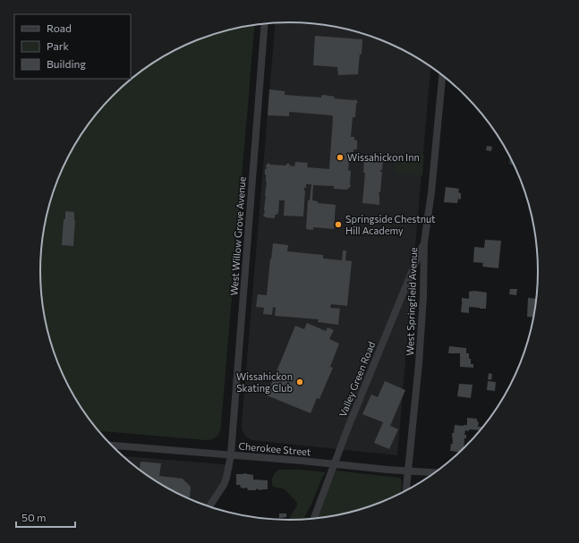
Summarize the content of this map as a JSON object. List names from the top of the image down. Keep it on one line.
{"streets":{"street":["West Willow Grove Avenue","West Springfield Avenue","Valley Green Road","Cherokee Street"]},"crossings":[["West Willow Grove Avenue","Cherokee Street"],["West Springfield Avenue","Valley Green Road"],["West Springfield Avenue","Cherokee Street"]],"places":["Wissahickon Inn","Springside Chestnut Hill Academy","Wissahickon Skating Club"],"legend":["Road","Park","Building"],"scale_bar":"50 m"}
